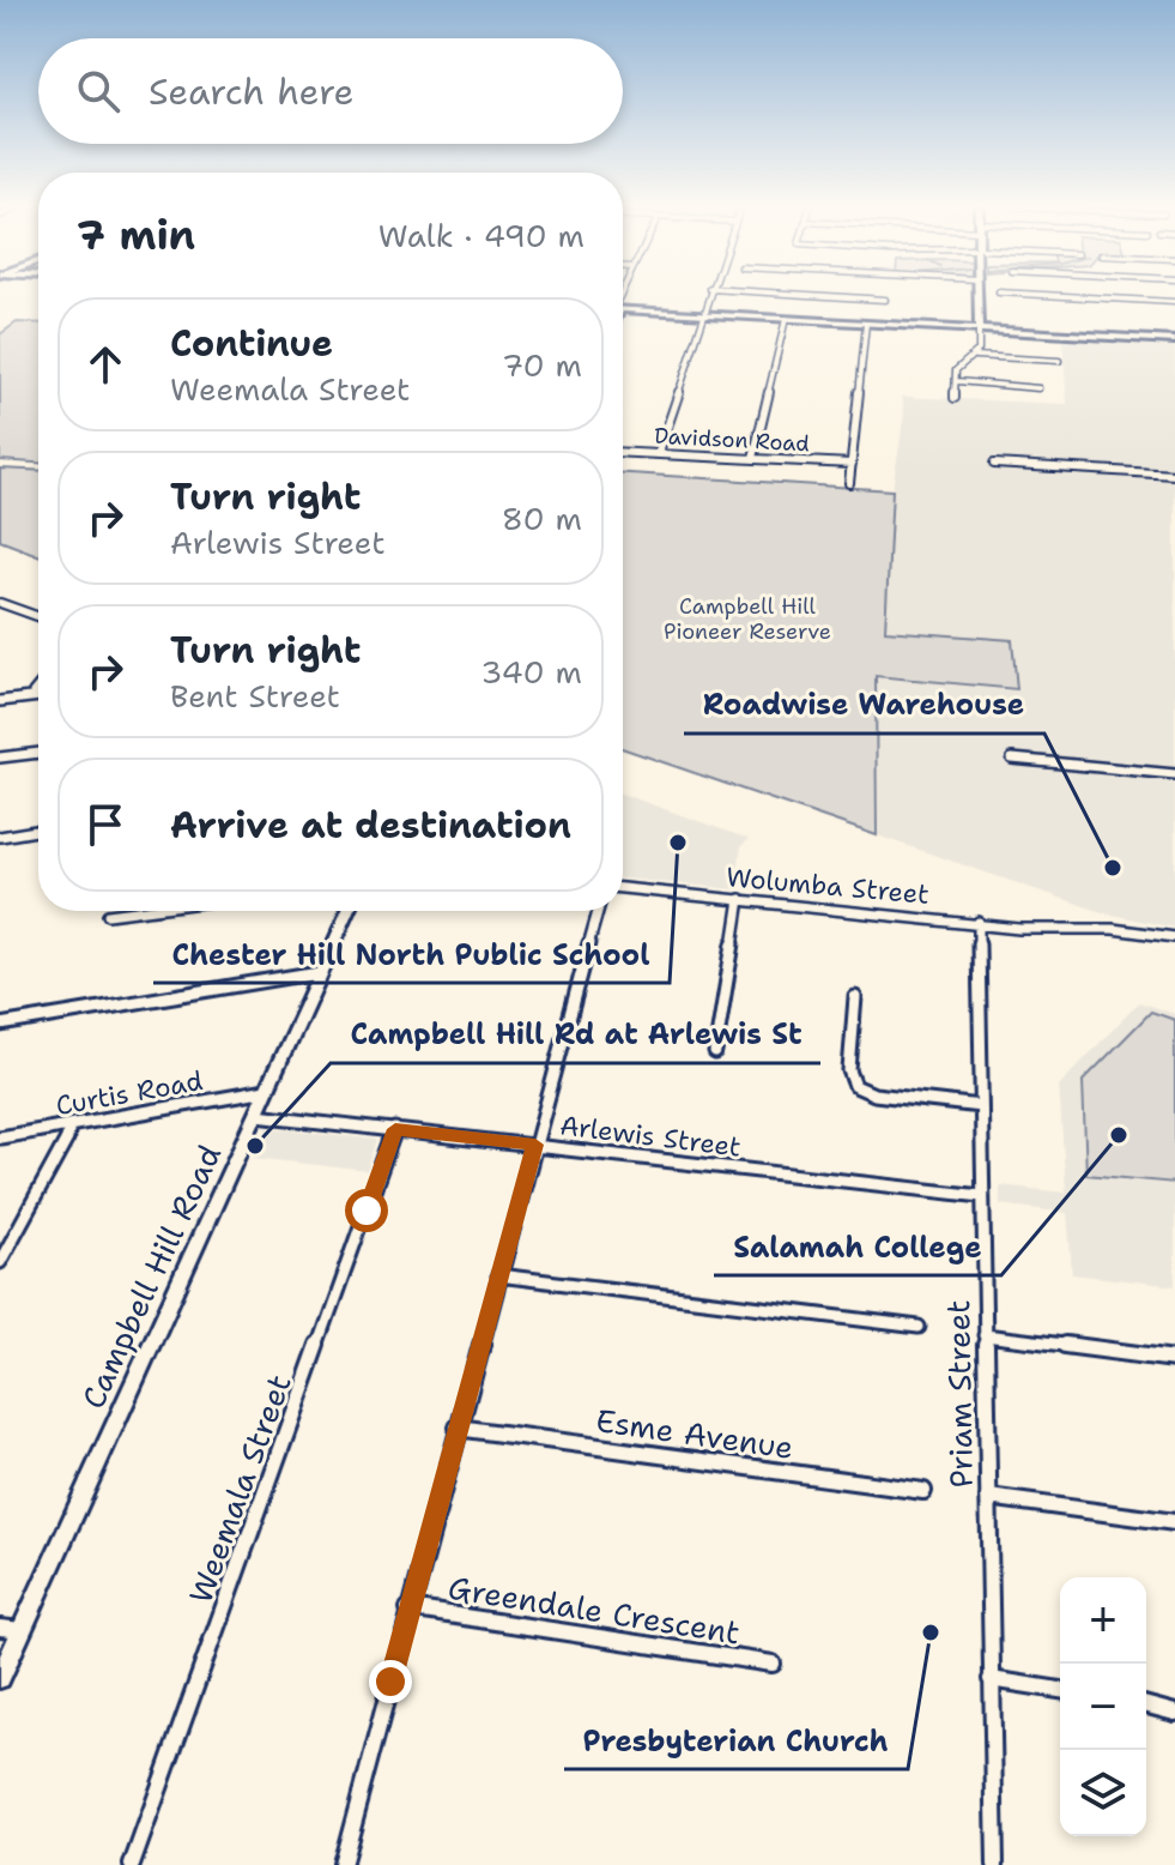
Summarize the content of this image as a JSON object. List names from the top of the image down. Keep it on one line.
{"streets":{"street":["Davidson Road","Wolumba Street","Curtis Road","Arlewis Street","Campbell Hill Road","Priam Street","Esme Avenue","Weemala Street","Greendale Crescent"]},"crossings":[["Wolumba Street","Priam Street"],["Curtis Road","Campbell Hill Road"],["Arlewis Street","Campbell Hill Road"],["Arlewis Street","Priam Street"],["Arlewis Street","Weemala Street"]],"parks":["Campbell Hill Pioneer Reserve"],"places":["Chester Hill North Public School","Roadwise Warehouse","Salamah College","Campbell Hill Rd at Arlewis St","Presbyterian Church"],"page":{"search":"Search here","heading":["7 min","Walk · 490 m"],"list":[["Continue","Weemala Street","70 m"],["Turn right","Arlewis Street","80 m"],["Turn right","Bent Street","340 m"],"Arrive at destination"],"map_buttons":["+","−"]}}
